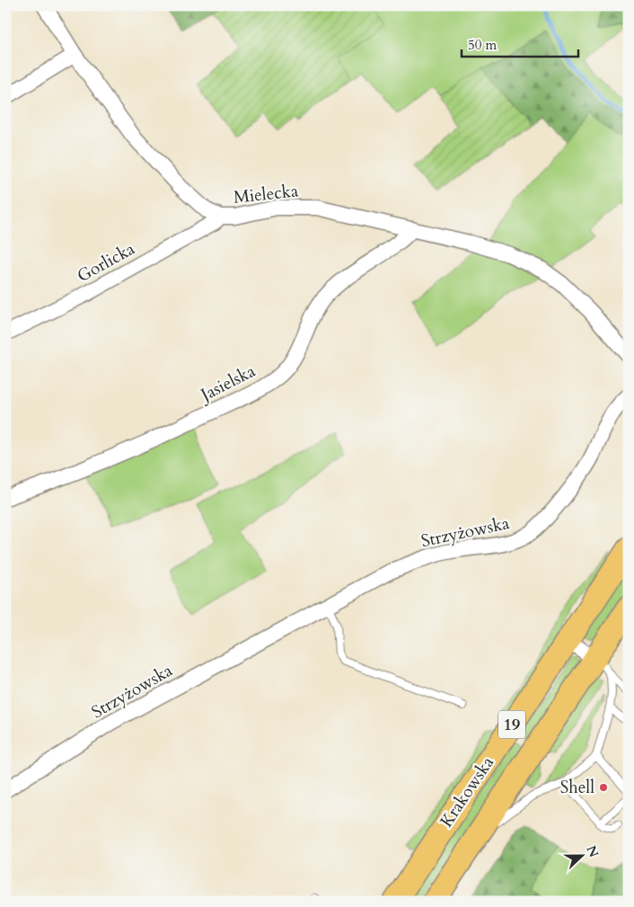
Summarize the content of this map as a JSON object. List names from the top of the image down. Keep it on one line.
{"streets":{"main road":["19","Krakowska"],"street":["Mielecka","Gorlicka","Jasielska","Strzyżowska"]},"crossings":[["Mielecka","Gorlicka"],["Mielecka","Jasielska"]],"places":["Shell"],"scale_bar":"50 m","north":"right"}
